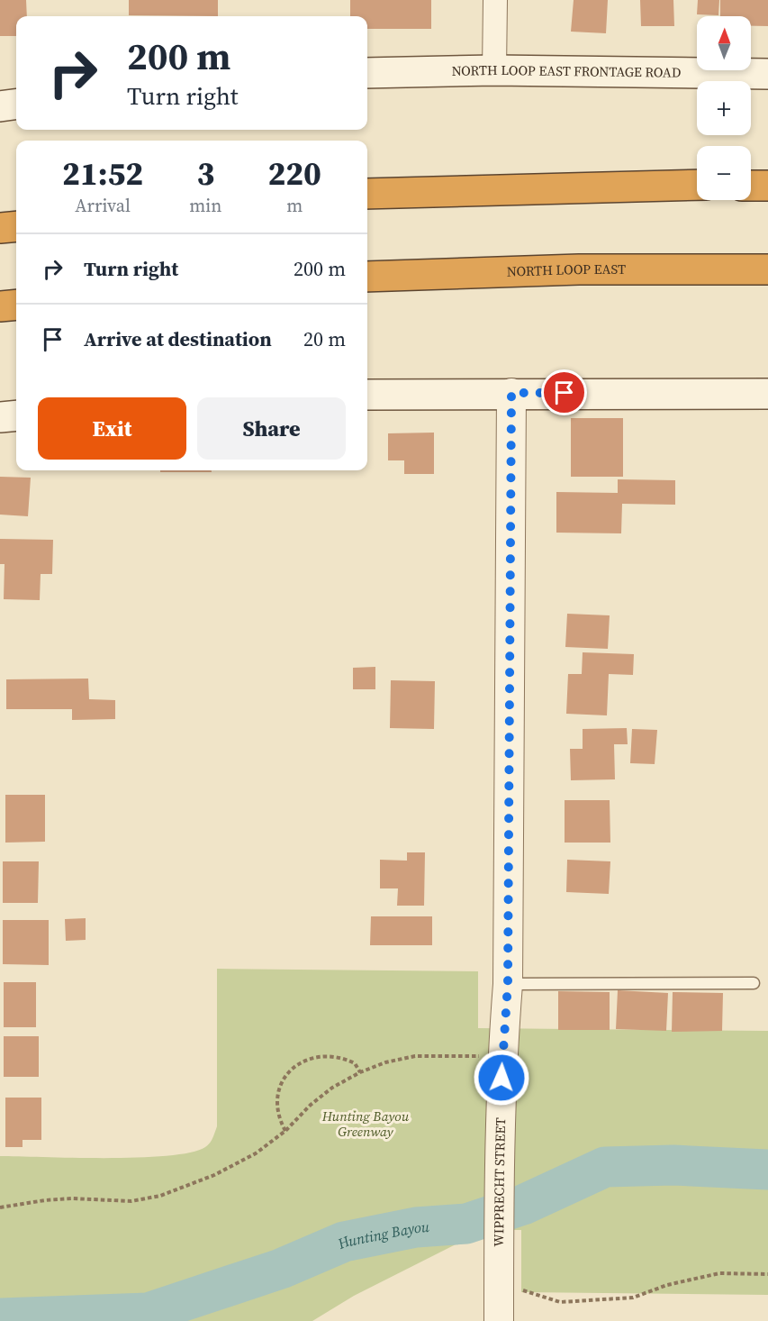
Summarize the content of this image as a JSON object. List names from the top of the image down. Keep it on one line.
{"streets":{"highway":["NORTH LOOP EAST"],"main road":["NORTH LOOP EAST FRONTAGE ROAD"],"street":["WIPPRECHT STREET"]},"water":["Hunting Bayou"],"parks":["Hunting Bayou Greenway"],"north":"top","page":{"map_buttons":["+","−"],"turn":["200 m","Turn right"],"eta":["21:52","Arrival","3","min","220","m"],"list":[{"name":"Turn right","value":"200 m"},{"name":"Arrive at destination","value":"20 m"}],"buttons":["Exit","Share"]}}
